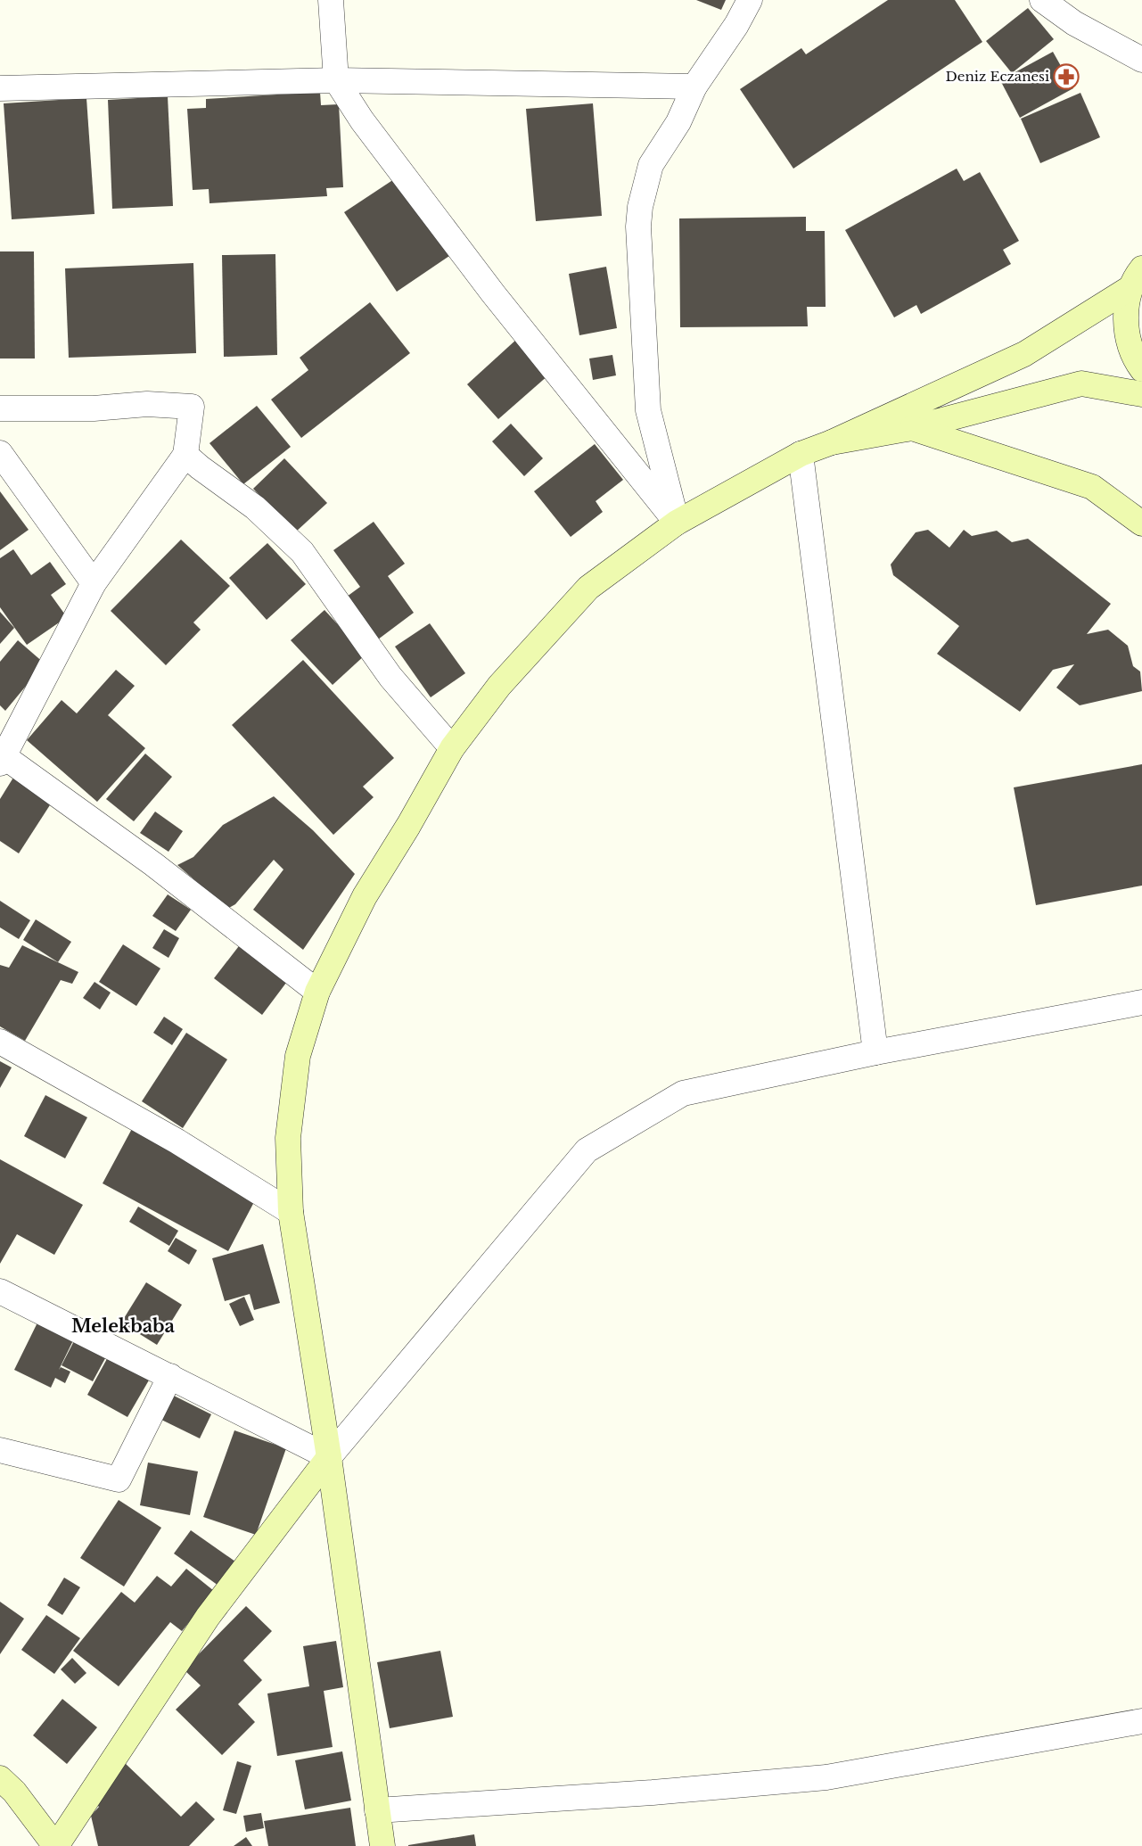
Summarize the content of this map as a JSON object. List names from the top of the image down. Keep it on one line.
{"districts":["Melekbaba"],"places":{"pharmacy":["Deniz Eczanesi"]}}
